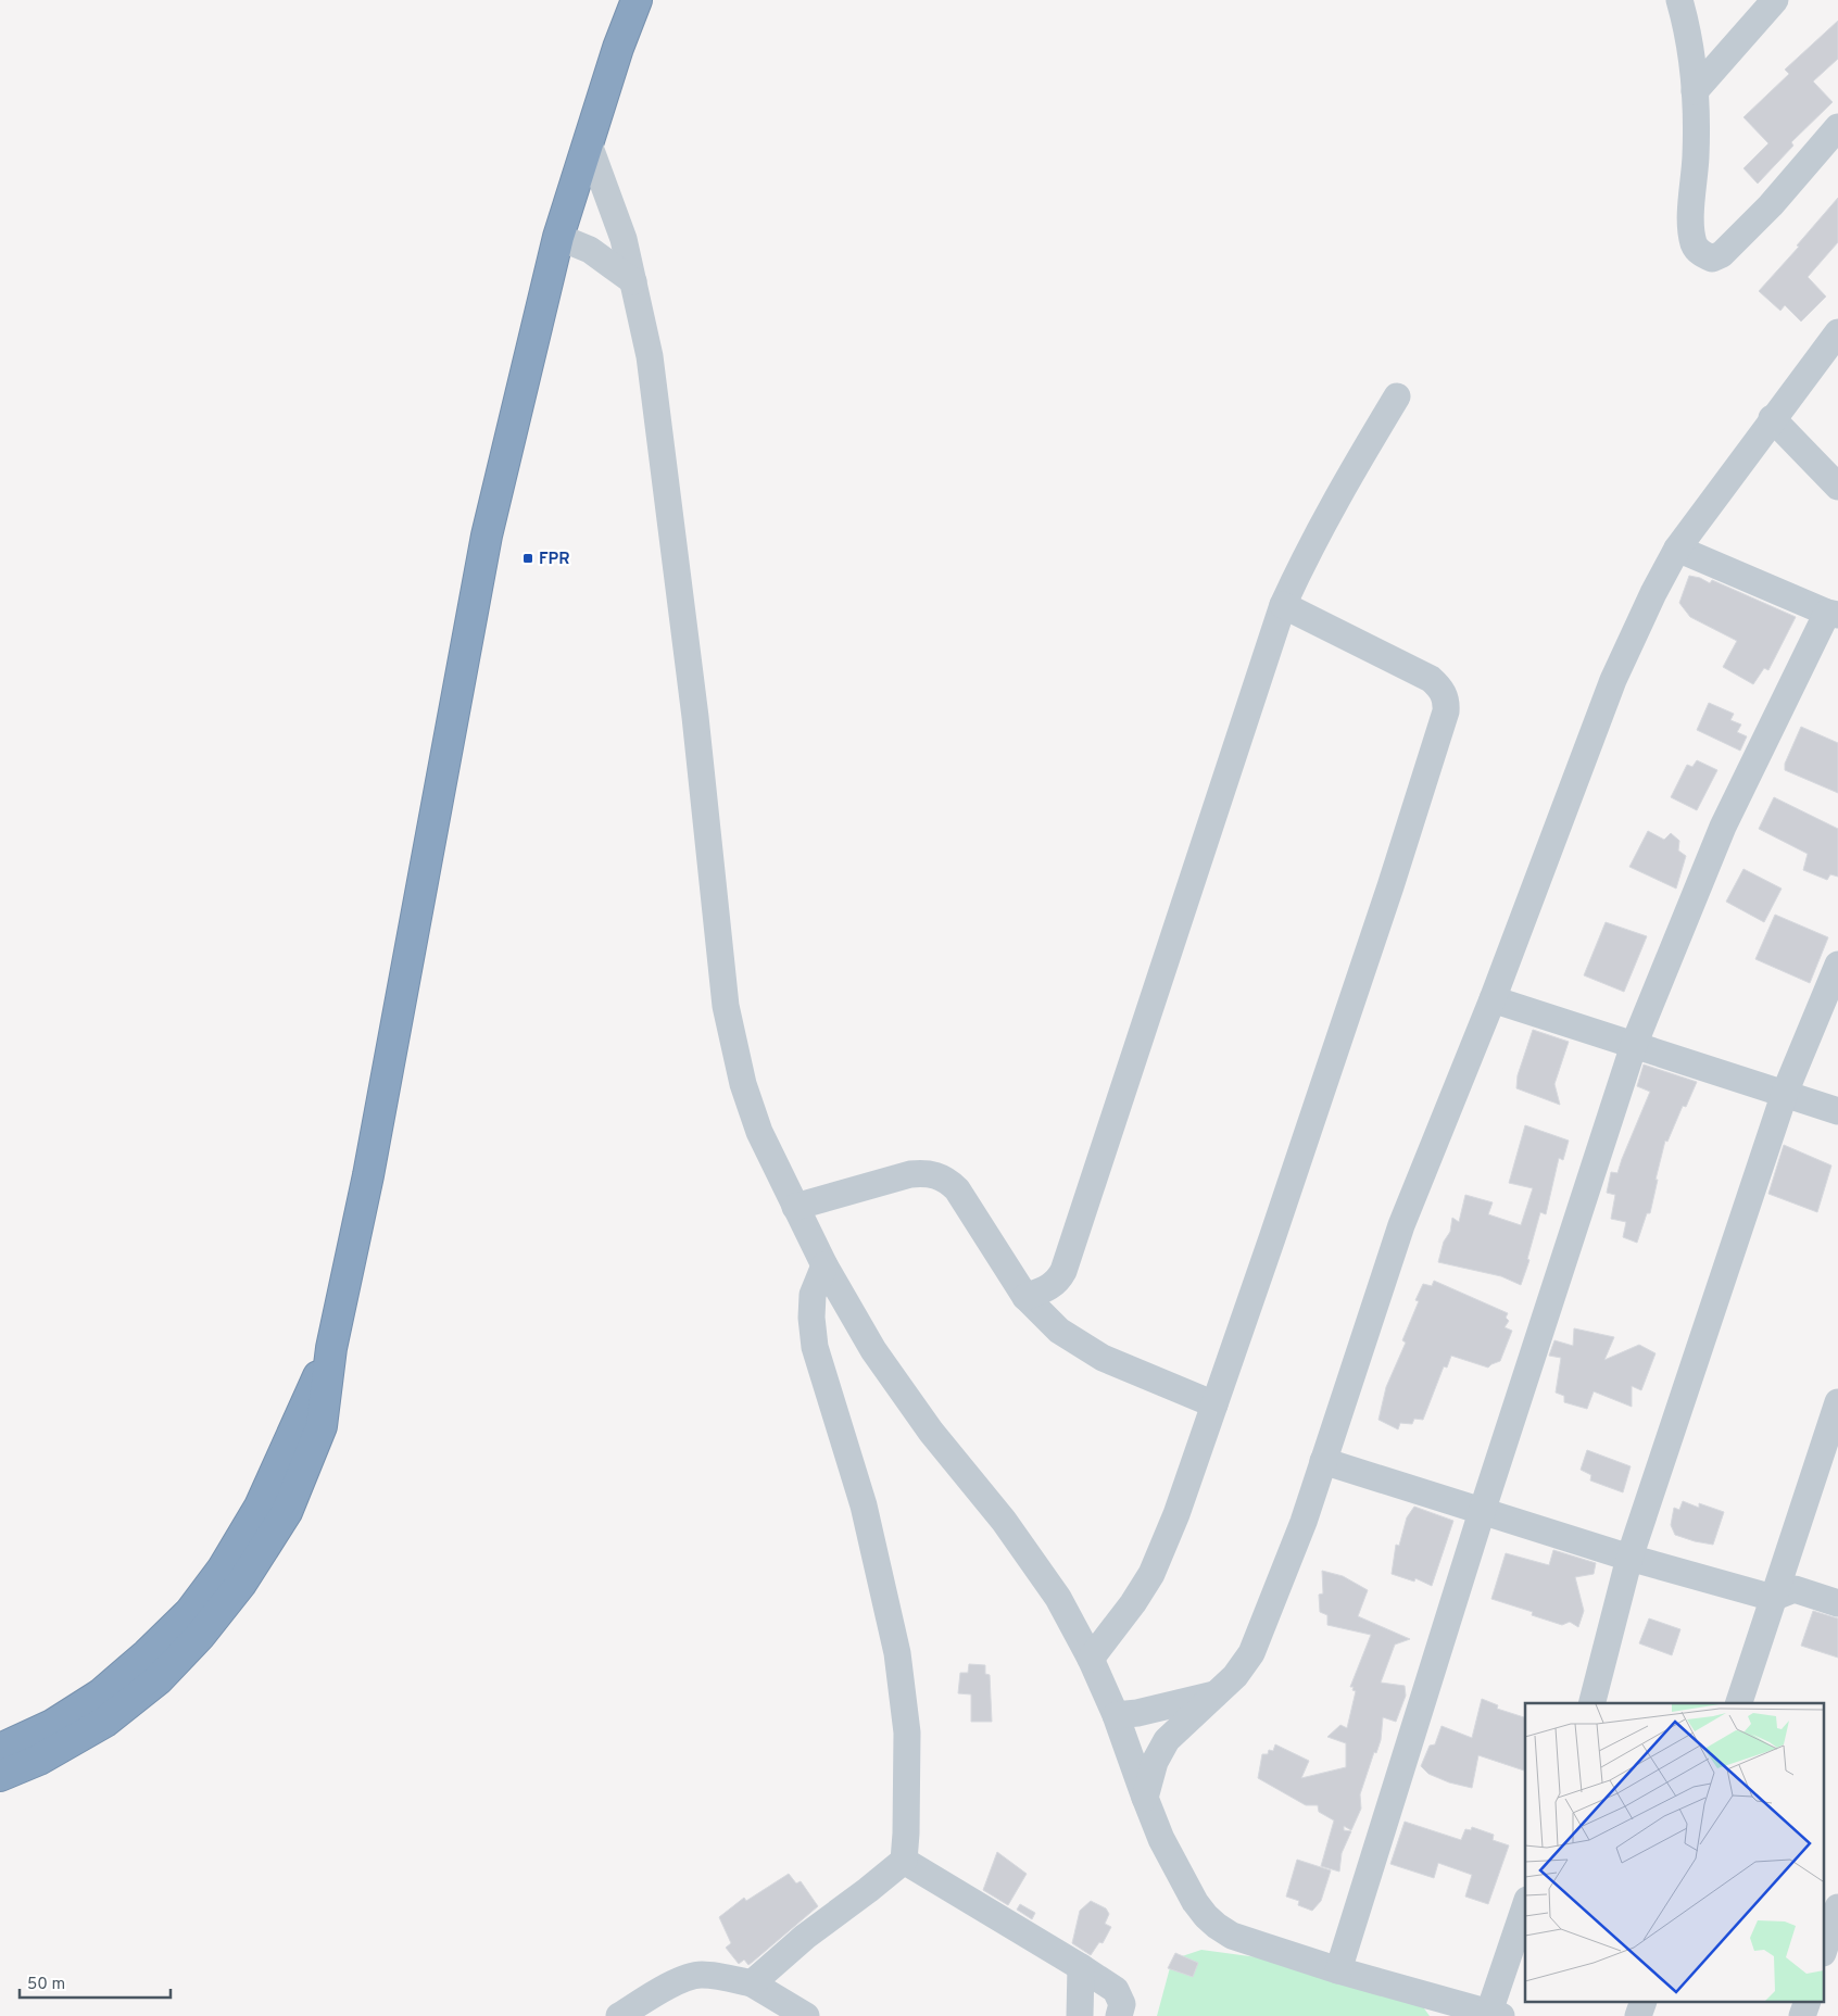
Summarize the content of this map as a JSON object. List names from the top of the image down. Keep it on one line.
{"places":{"transit":["FPR"]},"scale_bar":"50 m"}
